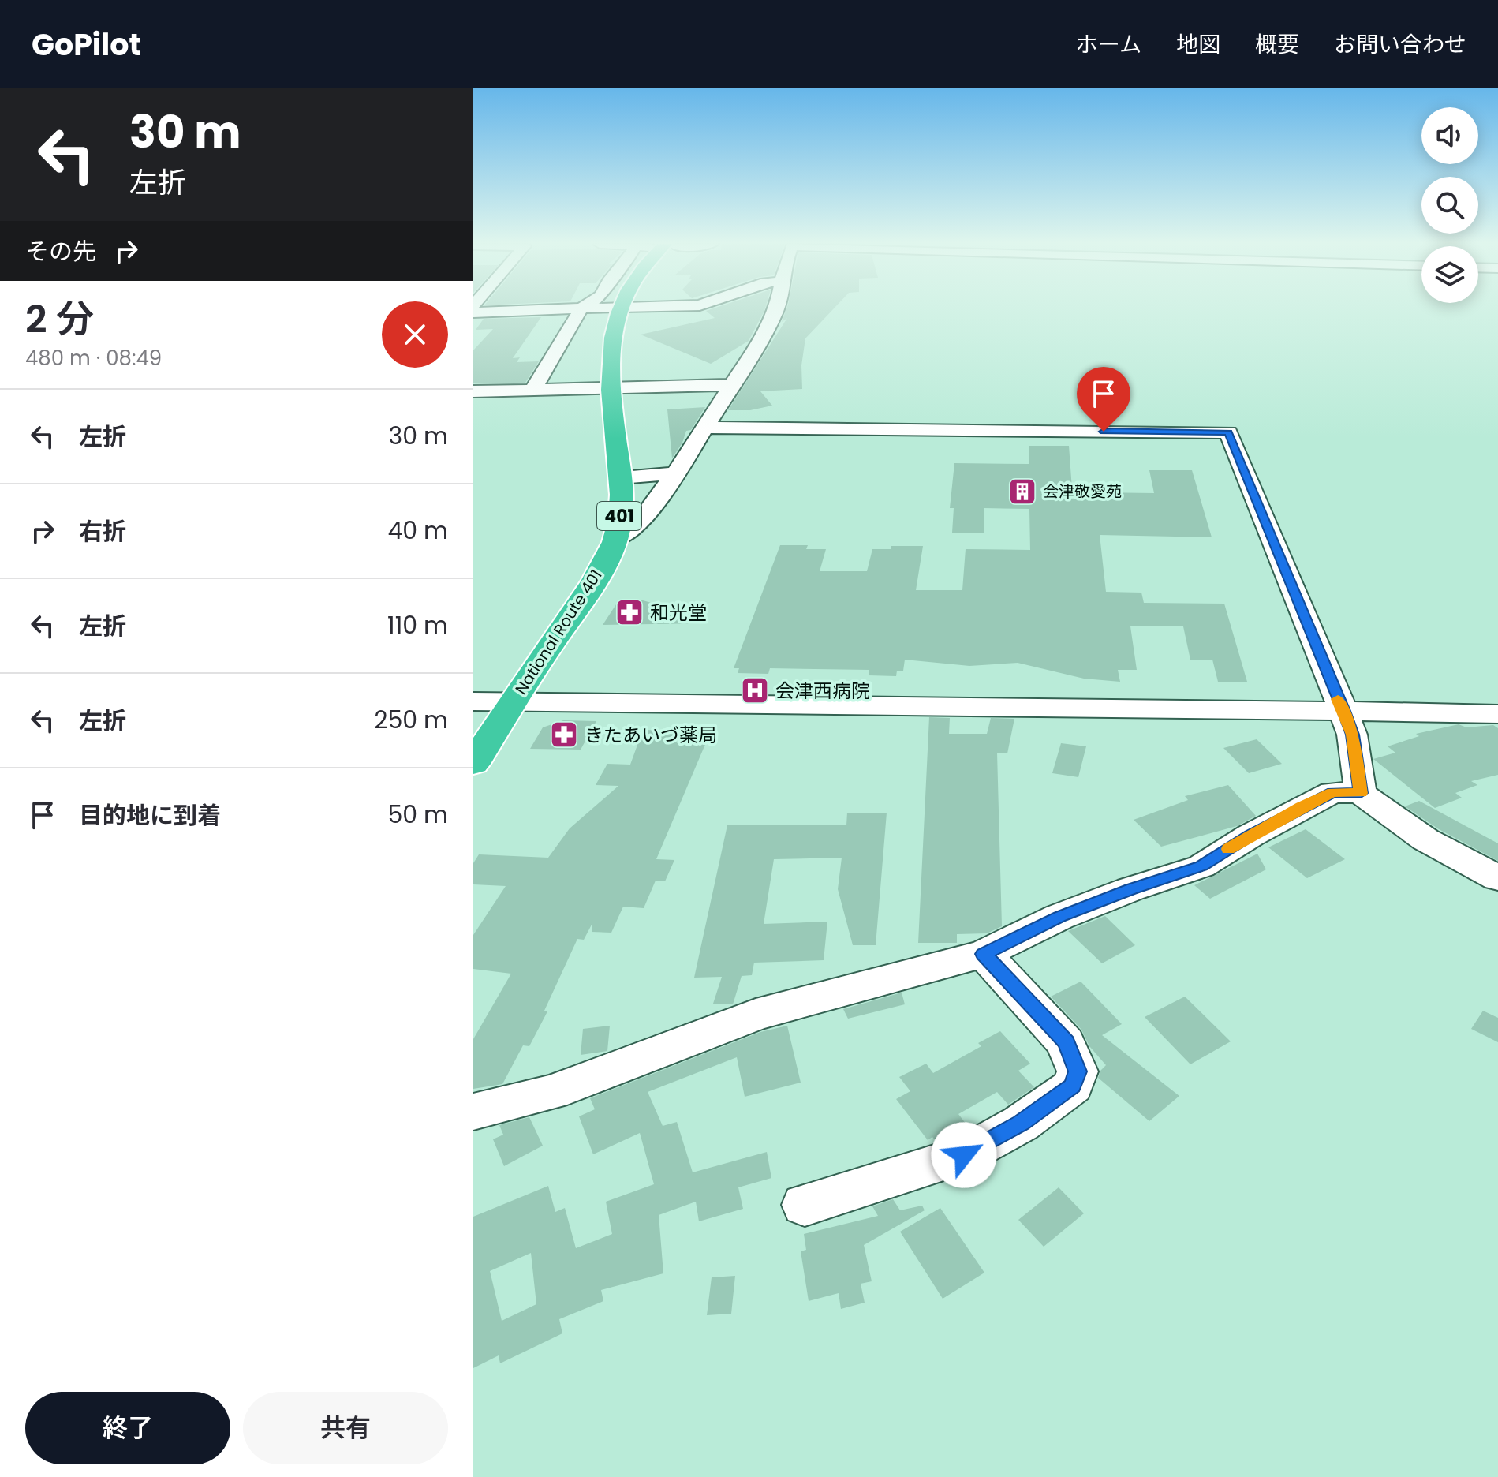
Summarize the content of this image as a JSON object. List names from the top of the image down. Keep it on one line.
{"streets":{"highway":["401","National Route 401"]},"places":{"building":["会津敬愛苑"],"pharmacy":["和光堂","きたあいづ薬局"],"hospital":["会津西病院"]},"page":{"header":"GoPilot","nav":["ホーム","地図","概要","お問い合わせ"],"turn":["30 m","左折"],"then":"その先","heading":["2 分","480 m · 08:49"],"list":[{"name":"左折","value":"30 m"},{"name":"右折","value":"40 m"},{"name":"左折","value":"110 m"},{"name":"左折","value":"250 m"},{"name":"目的地に到着","value":"50 m"}],"buttons":["終了","共有"]}}
